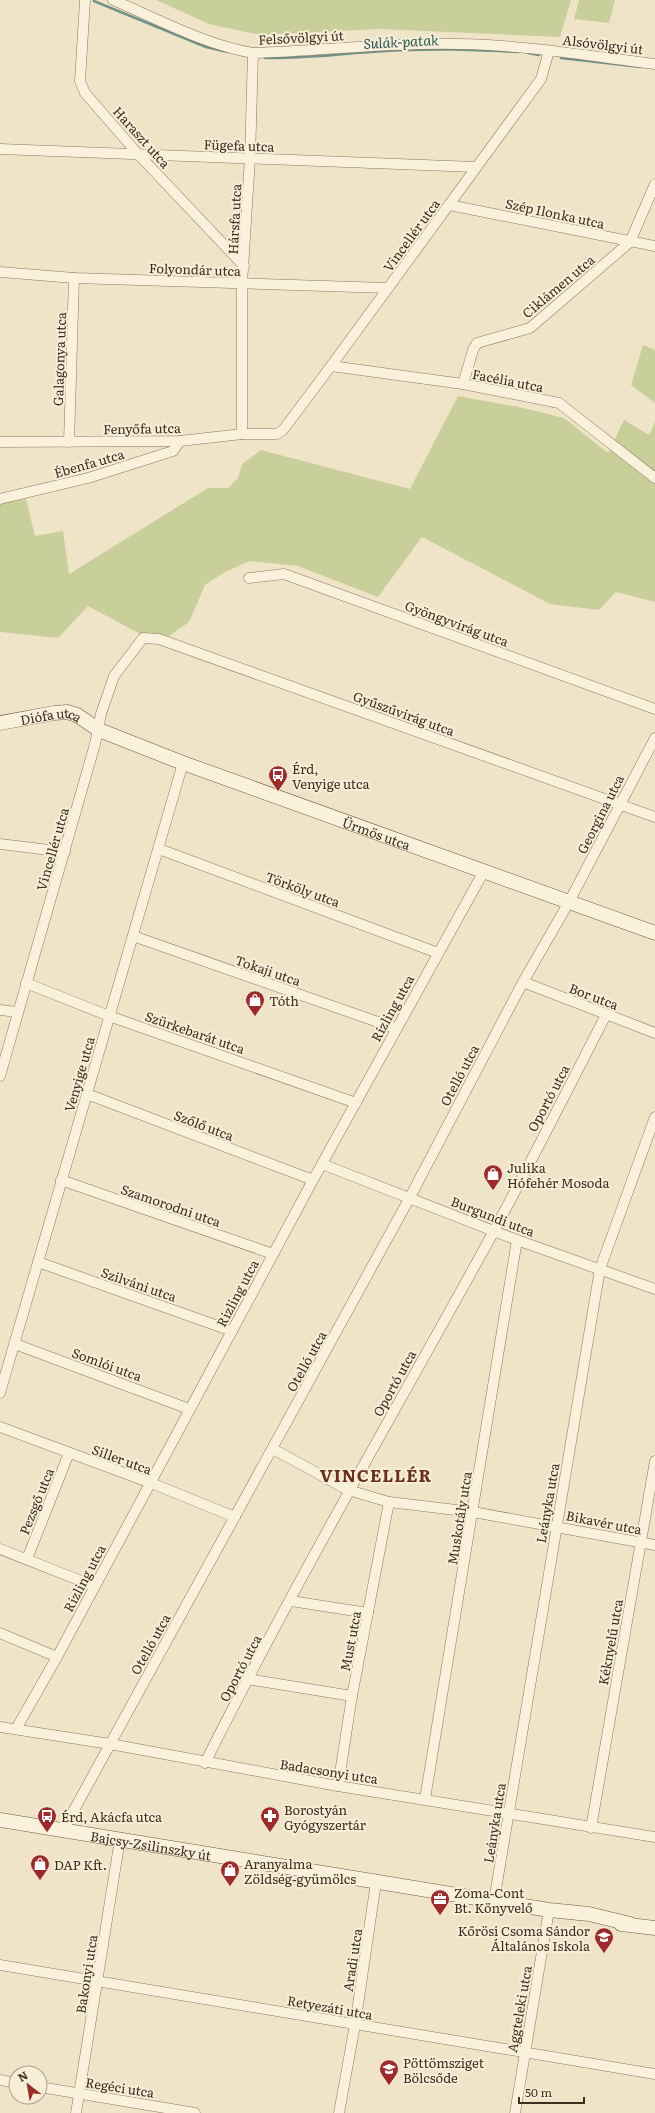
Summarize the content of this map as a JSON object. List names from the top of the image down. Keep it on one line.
{"streets":{"street":["Felsővölgyi út","Alsóvölgyi út","Haraszt utca","Fügefa utca","Szép Ilonka utca","Hársfa utca","Vincellér utca","Folyondár utca","Ciklámen utca","Galagonya utca","Facélia utca","Fenyőfa utca","Ébenfa utca","Gyöngyvirág utca","Gyűszűvirág utca","Diófa utca","Georgina utca","Ürmös utca","Törköly utca","Tokaji utca","Bor utca","Rizling utca","Szürkebarát utca","Venyige utca","Otelló utca","Oportó utca","Szőlő utca","Szamorodni utca","Burgundi utca","Szilváni utca","Somlói utca","Siller utca","Pezsgő utca","Leányka utca","Muskotály utca","Bikavér utca","Must utca","Kéknyelű utca","Badacsonyi utca","Bajcsy-Zsilinszky út","Aradi utca","Bakonyi utca","Retyezáti utca","Aggteleki utca","Regéci utca"]},"crossings":[["Felsővölgyi út","Alsóvölgyi út"],["Felsővölgyi út","Hársfa utca"],["Felsővölgyi út","Vincellér utca"],["Alsóvölgyi út","Vincellér utca"],["Haraszt utca","Fügefa utca"],["Haraszt utca","Hársfa utca"],["Fügefa utca","Hársfa utca"],["Fügefa utca","Vincellér utca"],["Szép Ilonka utca","Vincellér utca"],["Szép Ilonka utca","Ciklámen utca"],["Hársfa utca","Folyondár utca"],["Hársfa utca","Fenyőfa utca"],["Vincellér utca","Folyondár utca"],["Vincellér utca","Facélia utca"],["Vincellér utca","Fenyőfa utca"],["Vincellér utca","Gyűszűvirág utca"],["Vincellér utca","Diófa utca"],["Vincellér utca","Ürmös utca"],["Vincellér utca","Szürkebarát utca"],["Folyondár utca","Galagonya utca"],["Ciklámen utca","Facélia utca"],["Galagonya utca","Fenyőfa utca"],["Fenyőfa utca","Ébenfa utca"],["Gyűszűvirág utca","Georgina utca"],["Diófa utca","Ürmös utca"],["Georgina utca","Ürmös utca"],["Georgina utca","Otelló utca"],["Ürmös utca","Rizling utca"],["Ürmös utca","Venyige utca"],["Ürmös utca","Otelló utca"],["Törköly utca","Rizling utca"],["Törköly utca","Venyige utca"],["Tokaji utca","Rizling utca"],["Tokaji utca","Venyige utca"],["Bor utca","Otelló utca"],["Bor utca","Oportó utca"],["Rizling utca","Szürkebarát utca"],["Rizling utca","Szőlő utca"],["Rizling utca","Szamorodni utca"],["Rizling utca","Burgundi utca"],["Rizling utca","Szilváni utca"],["Rizling utca","Somlói utca"],["Rizling utca","Siller utca"],["Rizling utca","Badacsonyi utca"],["Szürkebarát utca","Venyige utca"],["Venyige utca","Szőlő utca"],["Venyige utca","Szamorodni utca"],["Venyige utca","Szilváni utca"],["Venyige utca","Somlói utca"],["Otelló utca","Burgundi utca"],["Otelló utca","Siller utca"],["Otelló utca","Bikavér utca"],["Otelló utca","Badacsonyi utca"],["Otelló utca","Bajcsy-Zsilinszky út"],["Oportó utca","Burgundi utca"],["Oportó utca","Bikavér utca"],["Oportó utca","Badacsonyi utca"],["Burgundi utca","Leányka utca"],["Burgundi utca","Muskotály utca"],["Siller utca","Pezsgő utca"],["Leányka utca","Bikavér utca"],["Leányka utca","Badacsonyi utca"],["Leányka utca","Bajcsy-Zsilinszky út"],["Muskotály utca","Bikavér utca"],["Muskotály utca","Badacsonyi utca"],["Bikavér utca","Must utca"],["Bikavér utca","Kéknyelű utca"],["Must utca","Badacsonyi utca"],["Kéknyelű utca","Badacsonyi utca"],["Bajcsy-Zsilinszky út","Aradi utca"],["Bajcsy-Zsilinszky út","Bakonyi utca"],["Bajcsy-Zsilinszky út","Aggteleki utca"],["Aradi utca","Retyezáti utca"],["Bakonyi utca","Retyezáti utca"],["Bakonyi utca","Regéci utca"],["Retyezáti utca","Aggteleki utca"]],"districts":["VINCELLÉR"],"water":["Sulák-patak"],"places":{"bus stop":["Érd, Venyige utca","Érd, Akácfa utca"],"shop":["Tóth","Julika Hófehér Mosoda","DAP Kft.","Aranyalma Zöldség-gyümölcs"],"pharmacy":["Borostyán Gyógyszertár"],"office":["Zoma-Cont Bt. Könyvelő"],"school or university":["Kőrösi Csoma Sándor Általános Iskola","Pöttömsziget Bölcsőde"]},"scale_bar":"50 m","north":"top left"}
